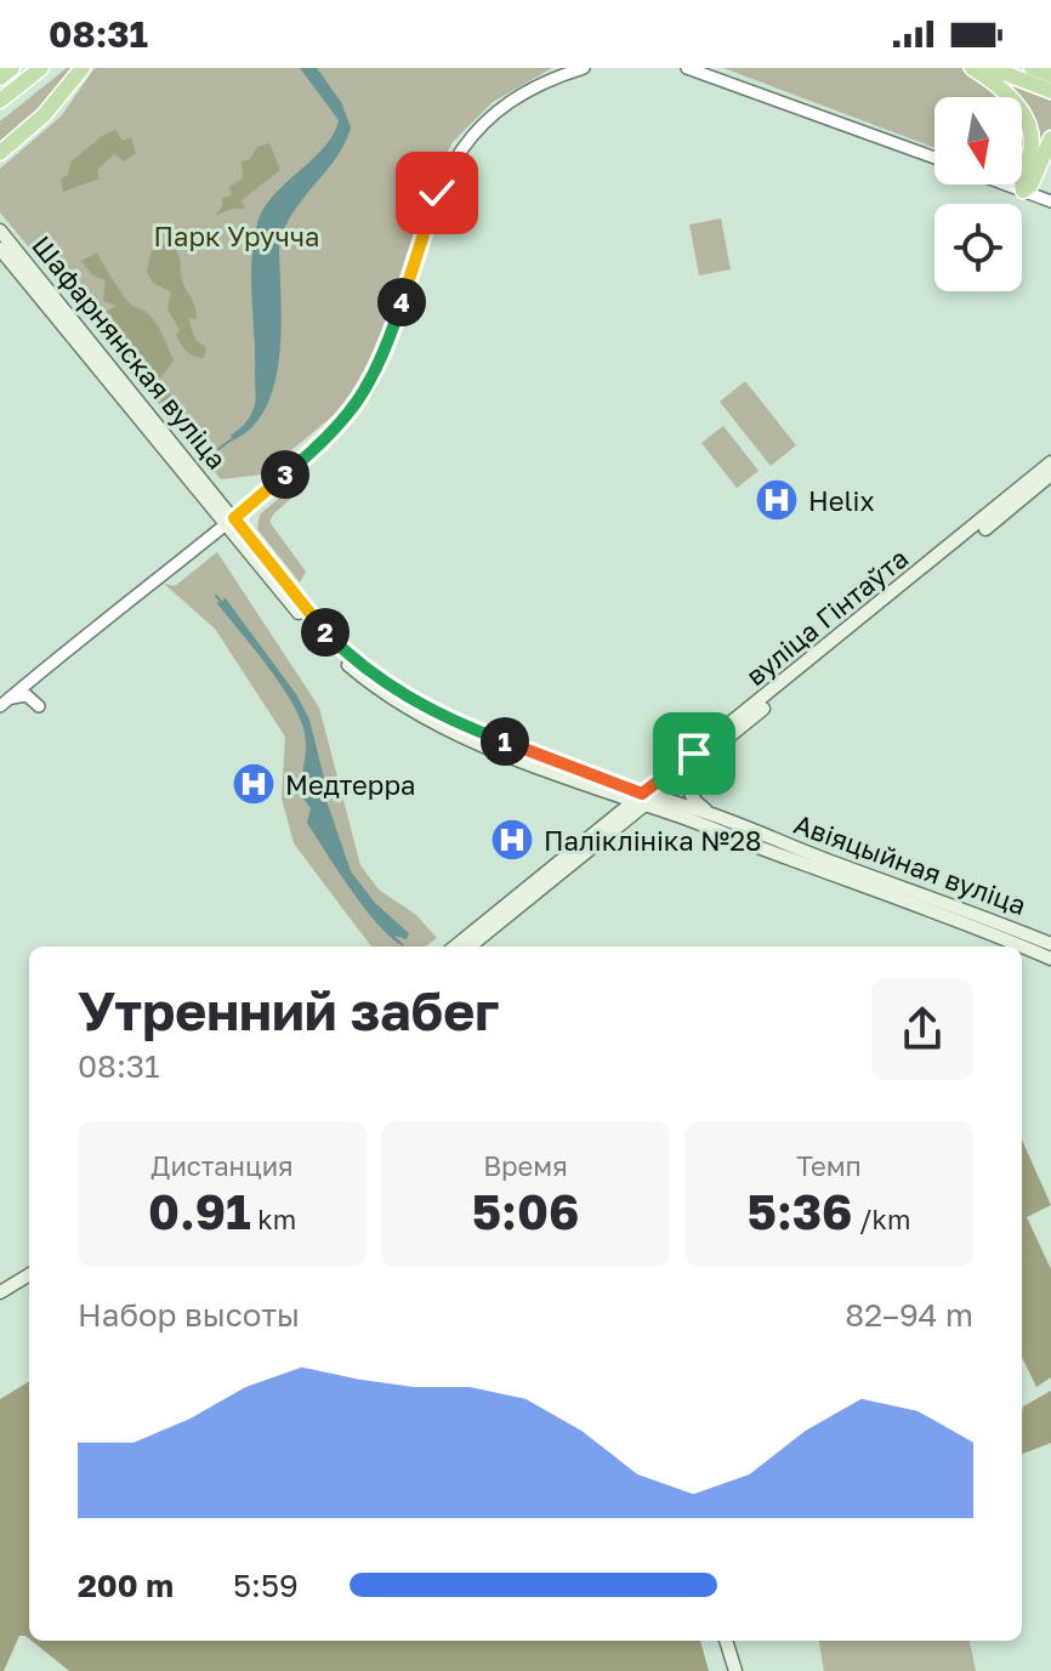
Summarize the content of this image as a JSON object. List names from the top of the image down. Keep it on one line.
{"streets":{"main road":["Шафарнянская вуліца","вуліца Гінтаўта","Авіяцыйная вуліца"]},"crossings":[["Шафарнянская вуліца","вуліца Гінтаўта"],["Шафарнянская вуліца","Авіяцыйная вуліца"],["вуліца Гінтаўта","Авіяцыйная вуліца"]],"parks":["Парк Уручча"],"places":{"hospital":["Helix","Медтерра","Паліклініка №28"]},"north":"bottom","page":{"status":"08:31","pins":["4","3","2","1"],"heading":["Утренний забег","08:31"],"stats":[["Дистанция","0.91 km"],["Время","5:06"],["Темп","5:36 /km"]],"chart":["Набор высоты","82–94 m"],"list":[{"name":"200 m","note":"5:59"}]}}
